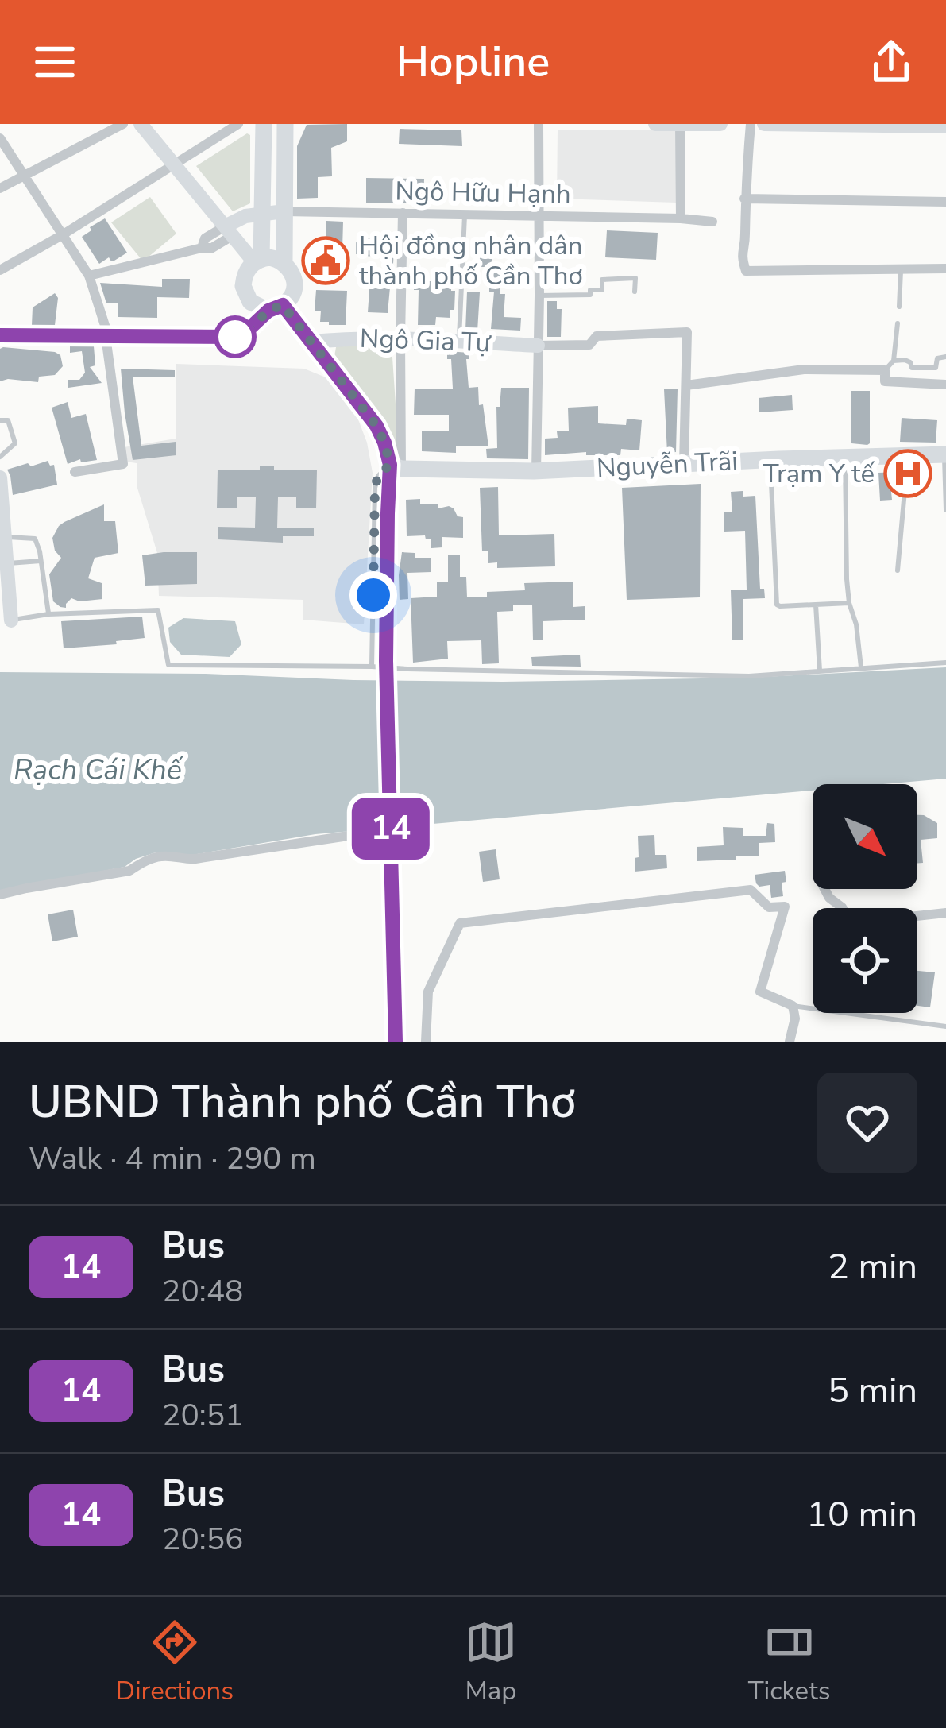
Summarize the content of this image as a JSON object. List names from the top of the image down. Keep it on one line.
{"streets":{"main road":["Nguyễn Trãi"],"street":["Ngô Hữu Hạnh","Ngô Gia Tự"]},"water":["Rạch Cái Khế"],"places":{"public building":["Hội đồng nhân dân thành phố Cần Thơ"],"hospital":["Trạm Y tế"]},"lines":["bus line 14"],"north":"bottom right","page":{"header":"Hopline","on_map":"14","heading":["UBND Thành phố Cần Thơ","Walk · 4 min · 290 m"],"list":[{"mark":"14","name":"Bus","note":"20:48","value":"2 min"},{"mark":"14","name":"Bus","note":"20:51","value":"5 min"},{"mark":"14","name":"Bus","note":"20:56","value":"10 min"}],"tabs":["Directions","Map","Tickets"]}}
